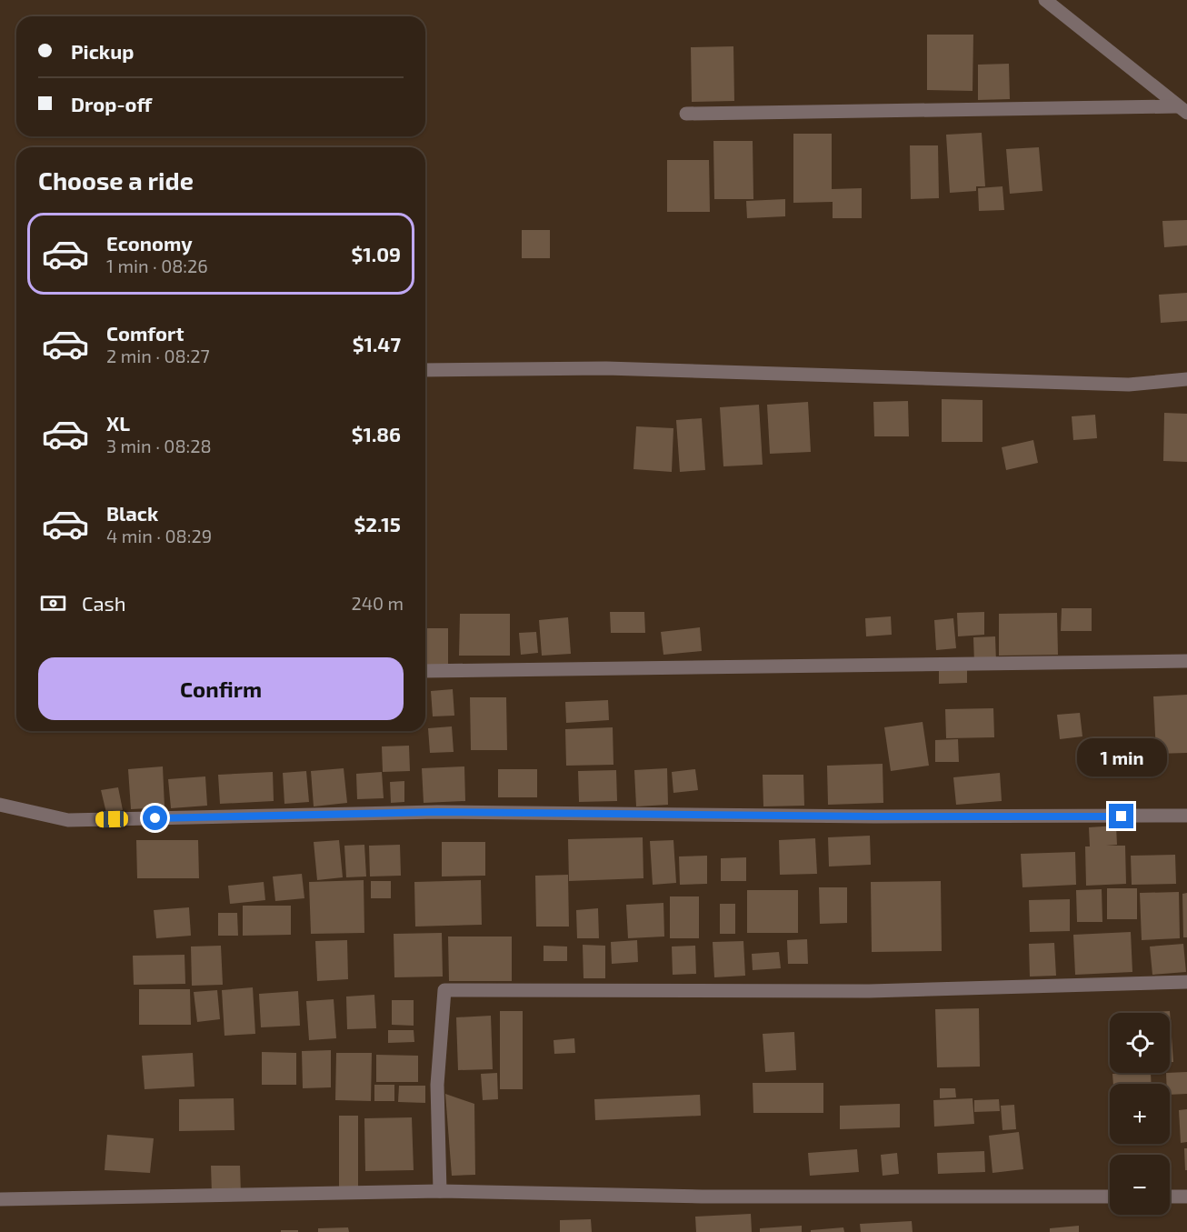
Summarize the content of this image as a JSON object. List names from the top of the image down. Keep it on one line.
{"page":{"banner":["Pickup","Drop-off"],"heading":"Choose a ride","list":[{"name":"Economy","note":"1 min · 08:26","value":"$1.09"},{"name":"Comfort","note":"2 min · 08:27","value":"$1.47"},{"name":"XL","note":"3 min · 08:28","value":"$1.86"},{"name":"Black","note":"4 min · 08:29","value":"$2.15"}],"pay":["Cash","240 m"],"buttons":"Confirm","bubble":"1 min","map_buttons":["+","−"]}}
